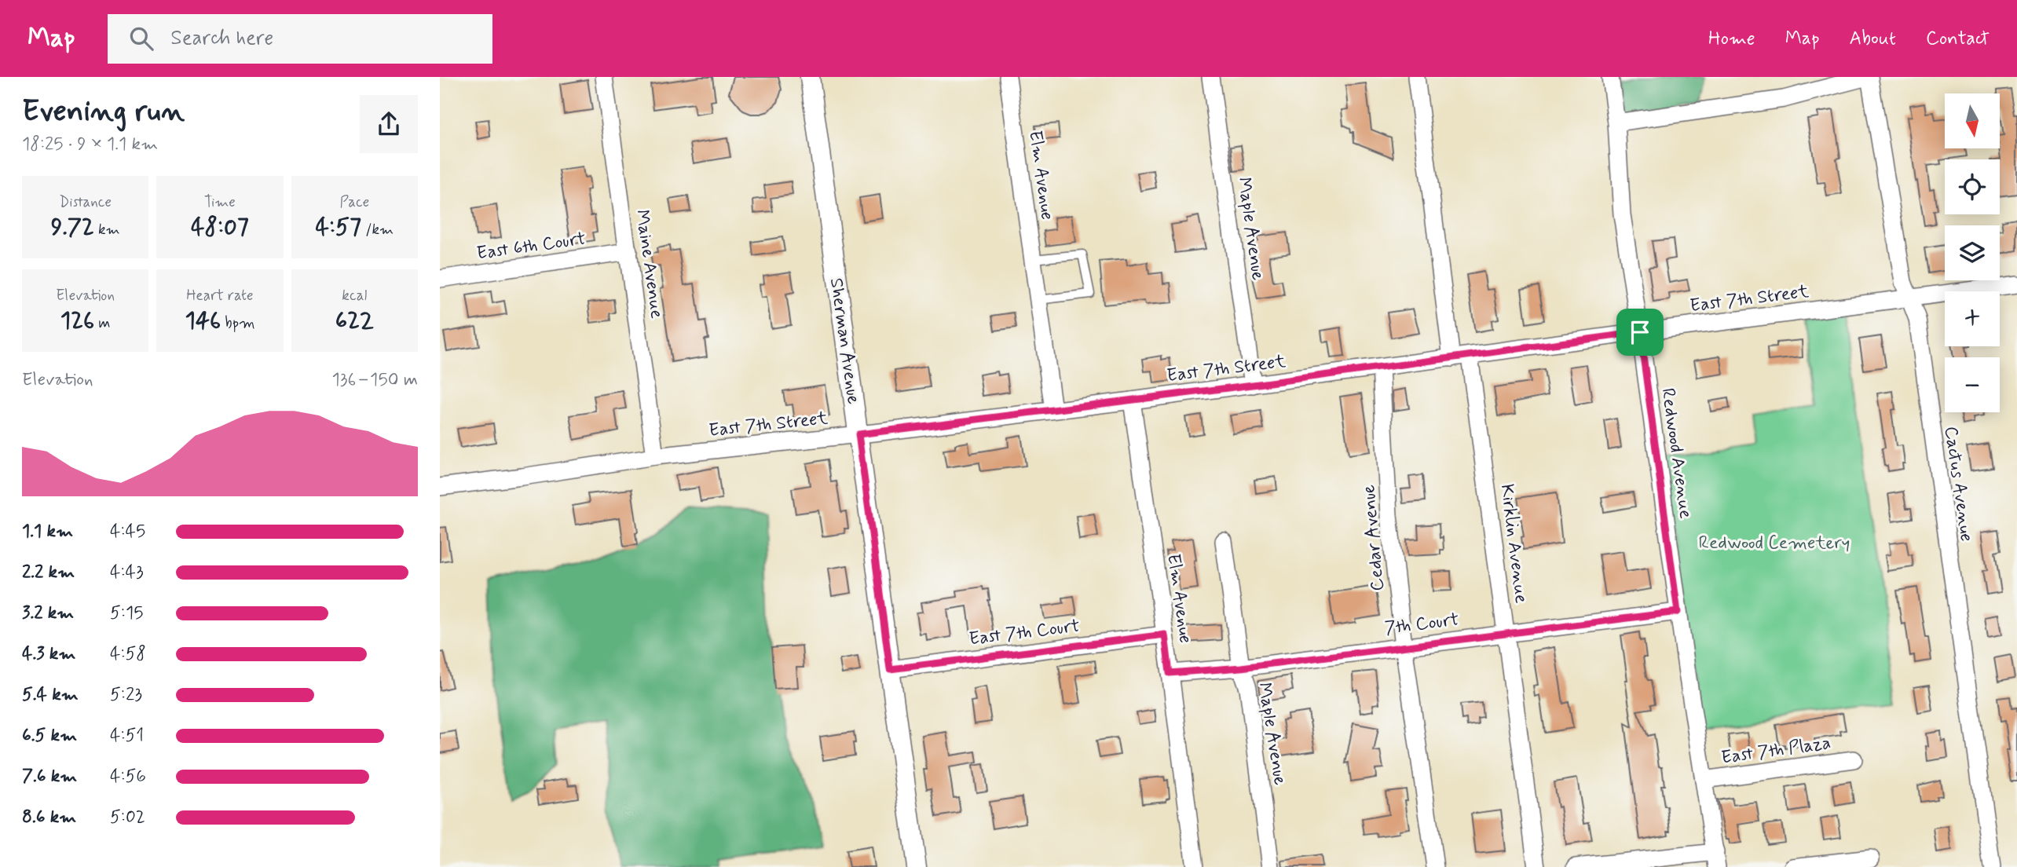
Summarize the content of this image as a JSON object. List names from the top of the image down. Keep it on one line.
{"streets":{"street":["Elm Avenue","Maple Avenue","East 6th Court","Maine Avenue","East 7th Street","Sherman Avenue","Redwood Avenue","Cactus Avenue","Cedar Avenue","Kirklin Avenue","7th Court","East 7th Court","East 7th Plaza"]},"crossings":[["Elm Avenue","East 7th Street"],["Elm Avenue","7th Court"],["Elm Avenue","East 7th Court"],["Maple Avenue","East 7th Street"],["Maple Avenue","7th Court"],["East 6th Court","Maine Avenue"],["Maine Avenue","East 7th Street"],["East 7th Street","Sherman Avenue"],["East 7th Street","Redwood Avenue"],["East 7th Street","Cactus Avenue"],["East 7th Street","Cedar Avenue"],["East 7th Street","Kirklin Avenue"],["Sherman Avenue","East 7th Court"],["Redwood Avenue","7th Court"],["Redwood Avenue","East 7th Plaza"],["Cedar Avenue","7th Court"],["Kirklin Avenue","7th Court"]],"parks":["Redwood Cemetery"],"north":"bottom","page":{"header":"Map","search":"Search here","nav":["Home","Map","About","Contact"],"heading":["Evening run","18:25 · 9 × 1.1 km"],"map_buttons":["+","−"],"stats":[["Distance","9.72 km"],["Time","48:07"],["Pace","4:57 /km"],["Elevation","126 m"],["Heart rate","146 bpm"],["kcal","622"]],"chart":["Elevation","136–150 m"],"list":[{"name":"1.1 km","note":"4:45"},{"name":"2.2 km","note":"4:43"},{"name":"3.2 km","note":"5:15"},{"name":"4.3 km","note":"4:58"},{"name":"5.4 km","note":"5:23"},{"name":"6.5 km","note":"4:51"},{"name":"7.6 km","note":"4:56"},{"name":"8.6 km","note":"5:02"}]}}
